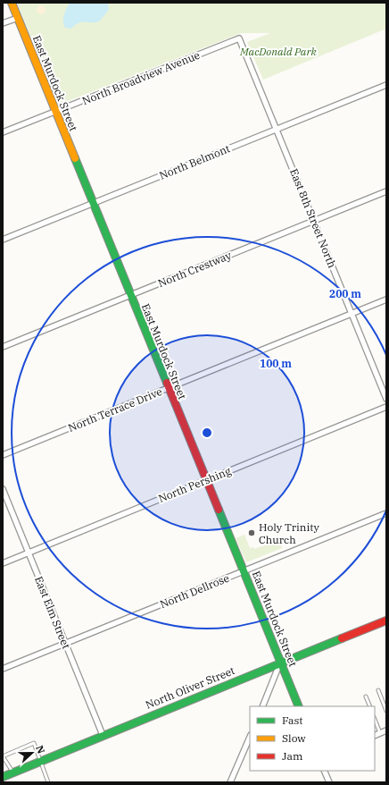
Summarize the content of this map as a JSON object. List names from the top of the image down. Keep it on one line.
{"streets":{"street":["North Broadview Avenue","East Murdock Street","North Belmont","East 8th Street North","North Crestway","North Terrace Drive","North Pershing","North Dellrose","East Elm Street","North Oliver Street"]},"crossings":[["North Broadview Avenue","East Murdock Street"],["North Broadview Avenue","East 8th Street North"],["East Murdock Street","North Belmont"],["East Murdock Street","North Crestway"],["East Murdock Street","North Terrace Drive"],["East Murdock Street","North Pershing"],["East Murdock Street","North Dellrose"],["East Murdock Street","North Oliver Street"],["North Belmont","East 8th Street North"],["East 8th Street North","North Crestway"],["East 8th Street North","North Terrace Drive"],["North Pershing","East Elm Street"],["North Dellrose","East Elm Street"],["East Elm Street","North Oliver Street"]],"parks":["MacDonald Park"],"places":["Holy Trinity Church"],"legend":["Fast","Slow","Jam"],"north":"right","rings":["200 m","100 m"]}
